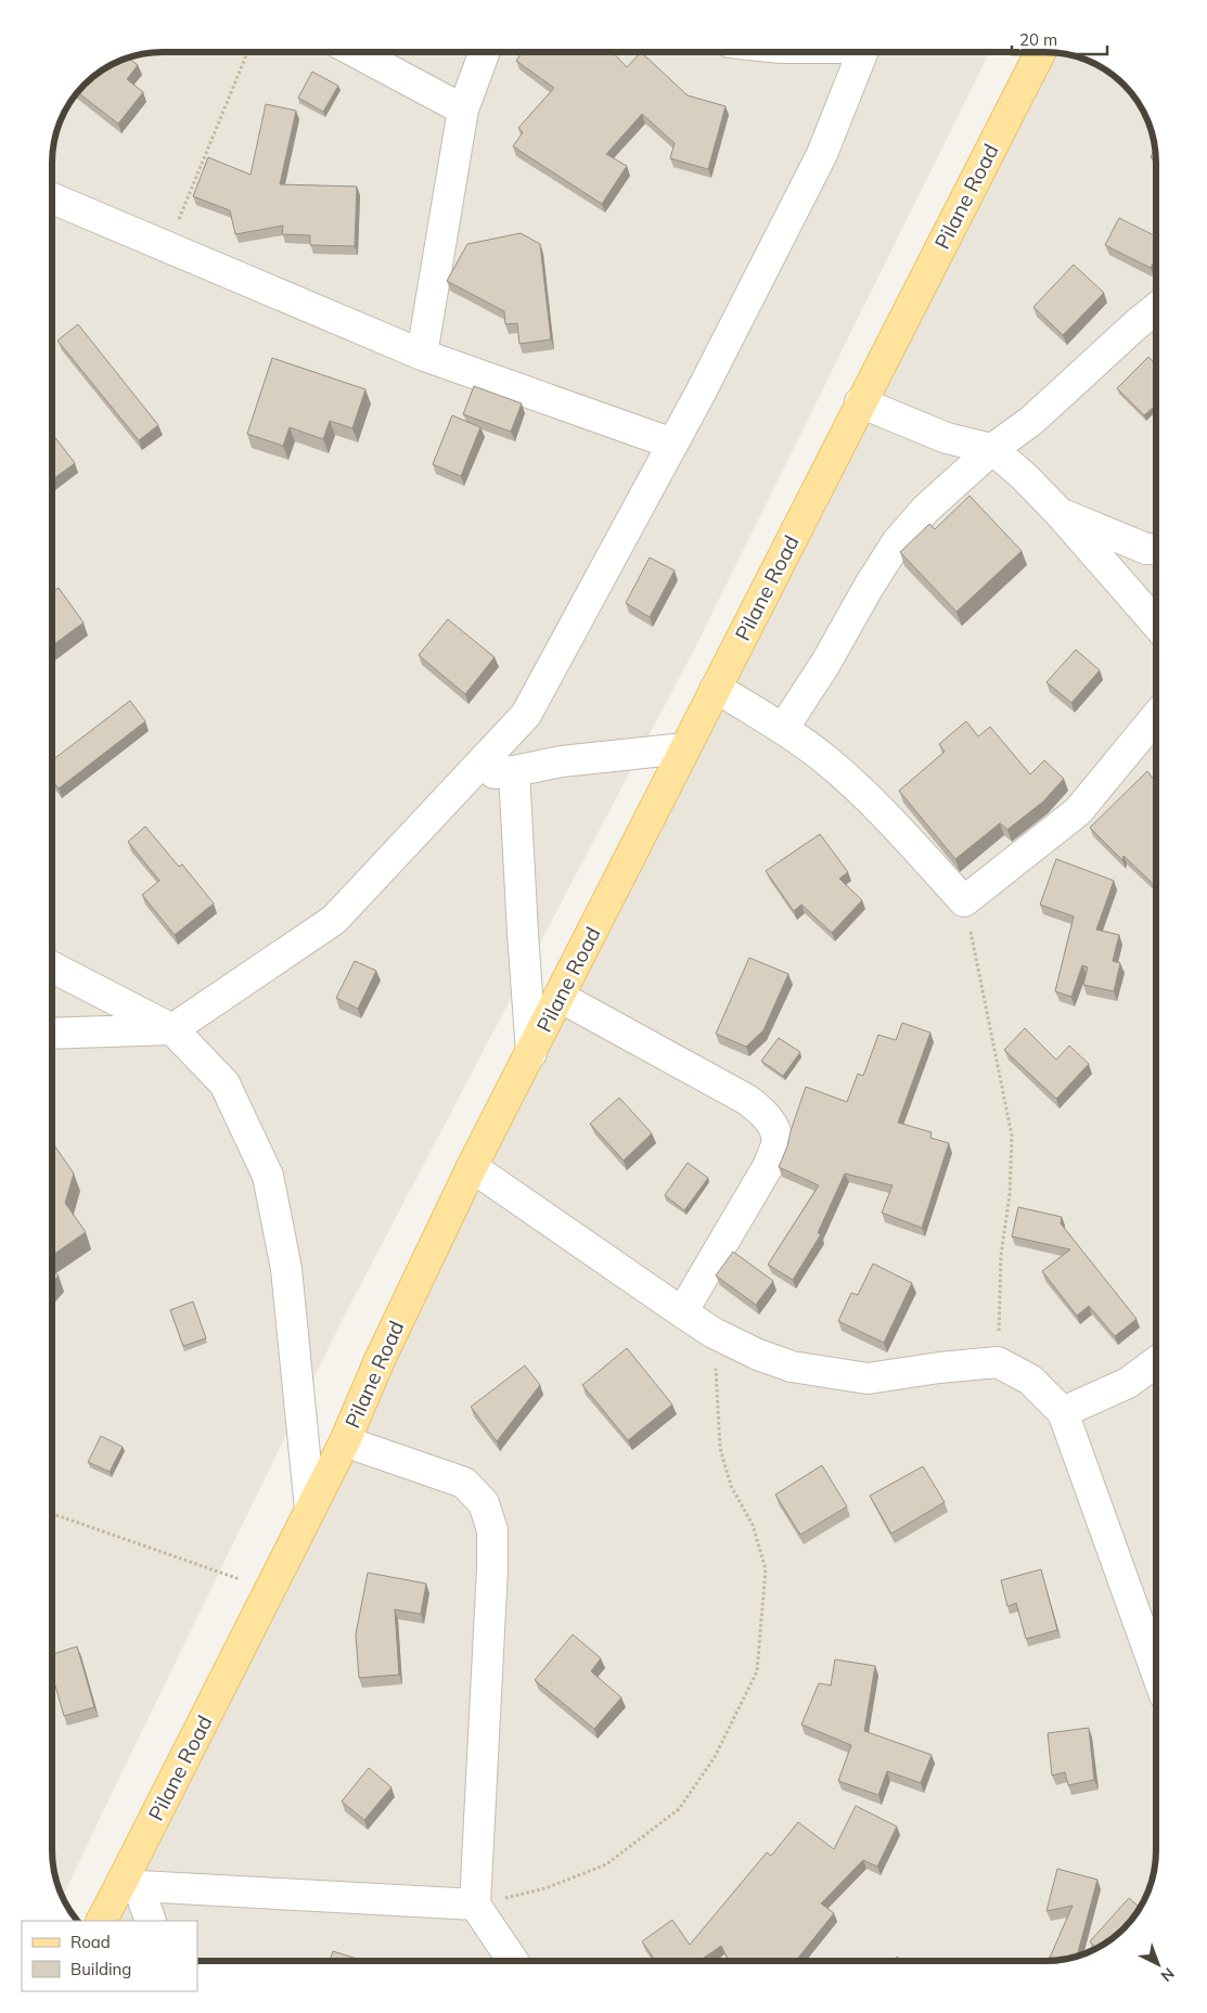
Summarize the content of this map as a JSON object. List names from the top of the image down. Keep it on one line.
{"streets":{"main road":["Pilane Road"]},"legend":["Road","Building"],"scale_bar":"20 m","north":"bottom right"}
